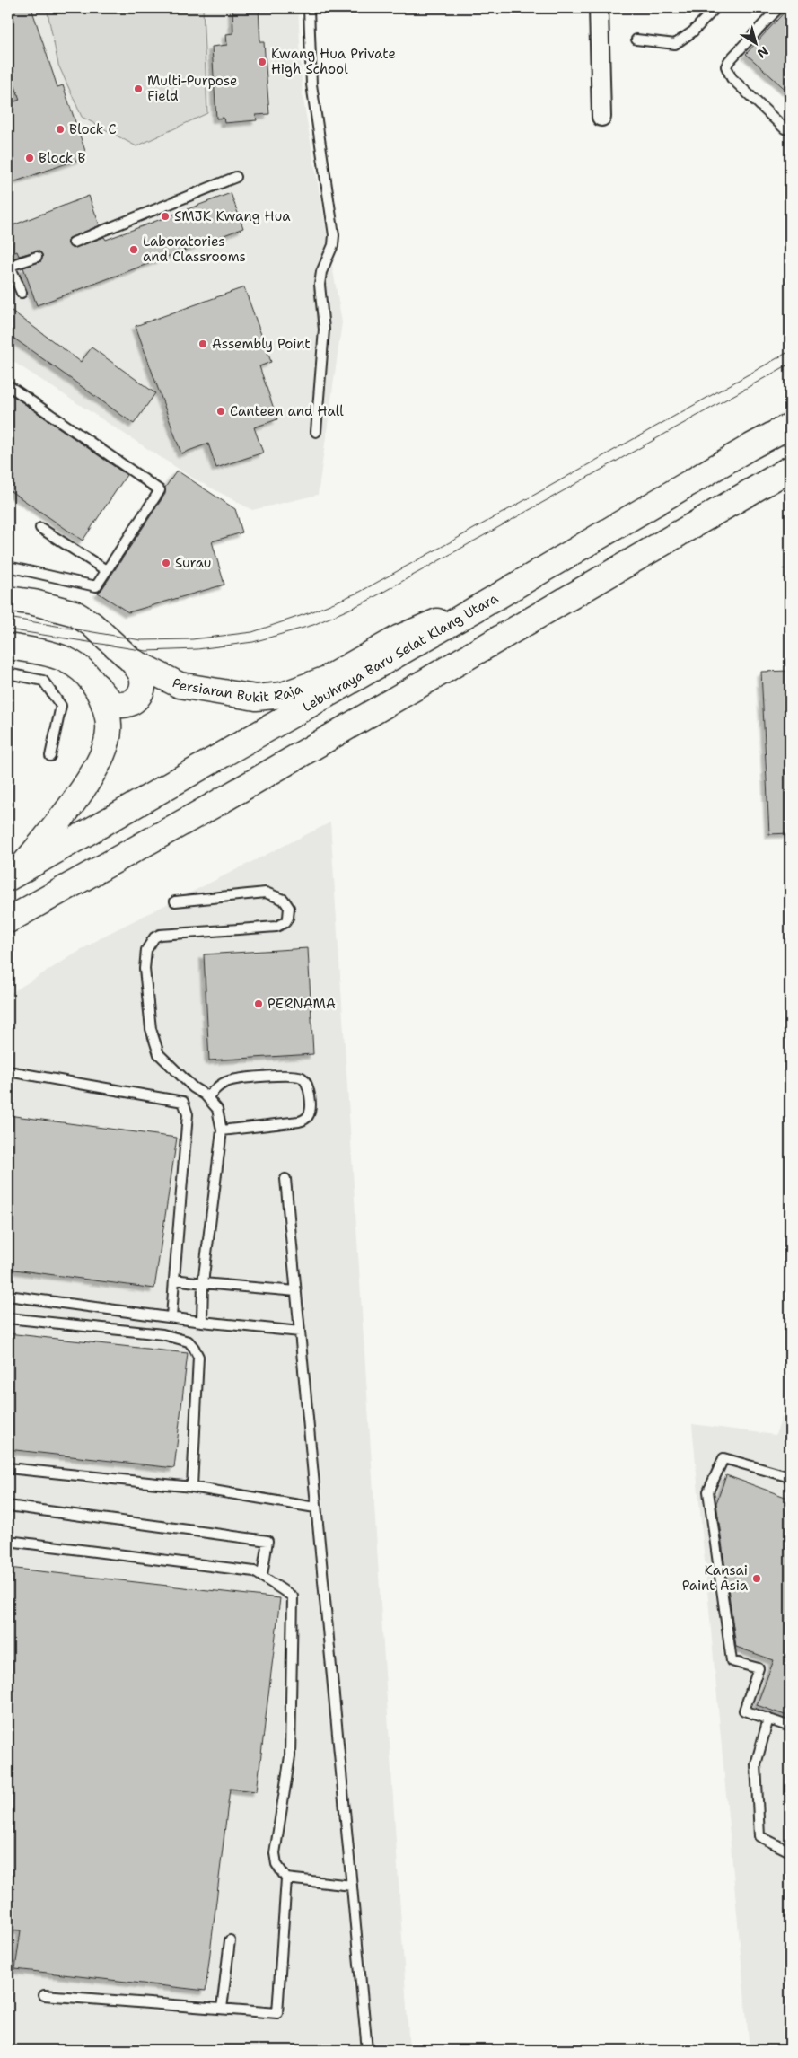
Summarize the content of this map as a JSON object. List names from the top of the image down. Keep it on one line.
{"streets":{"main road":["Lebuhraya Baru Selat Klang Utara","Persiaran Bukit Raja"]},"crossings":[["Lebuhraya Baru Selat Klang Utara","Persiaran Bukit Raja"]],"places":["Kwang Hua Private High School","Multi-Purpose Field","Block C","Block B","SMJK Kwang Hua","Laboratories and Classrooms","Assembly Point","Canteen and Hall","Surau","PERNAMA","Kansai Paint Asia"],"north":"bottom right"}
